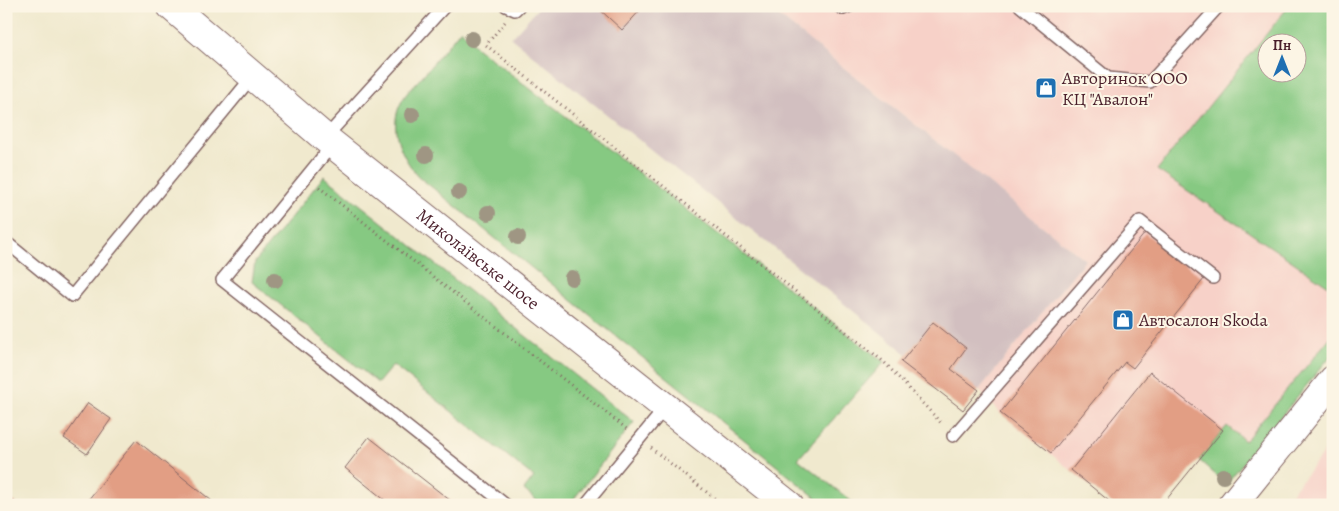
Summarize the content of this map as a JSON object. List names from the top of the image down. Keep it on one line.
{"streets":{"main road":["Миколаївське шосе"]},"places":{"shop":["Авторинок ООО КЦ \"Авалон\"","Автосалон Skoda"]},"north":"top"}
